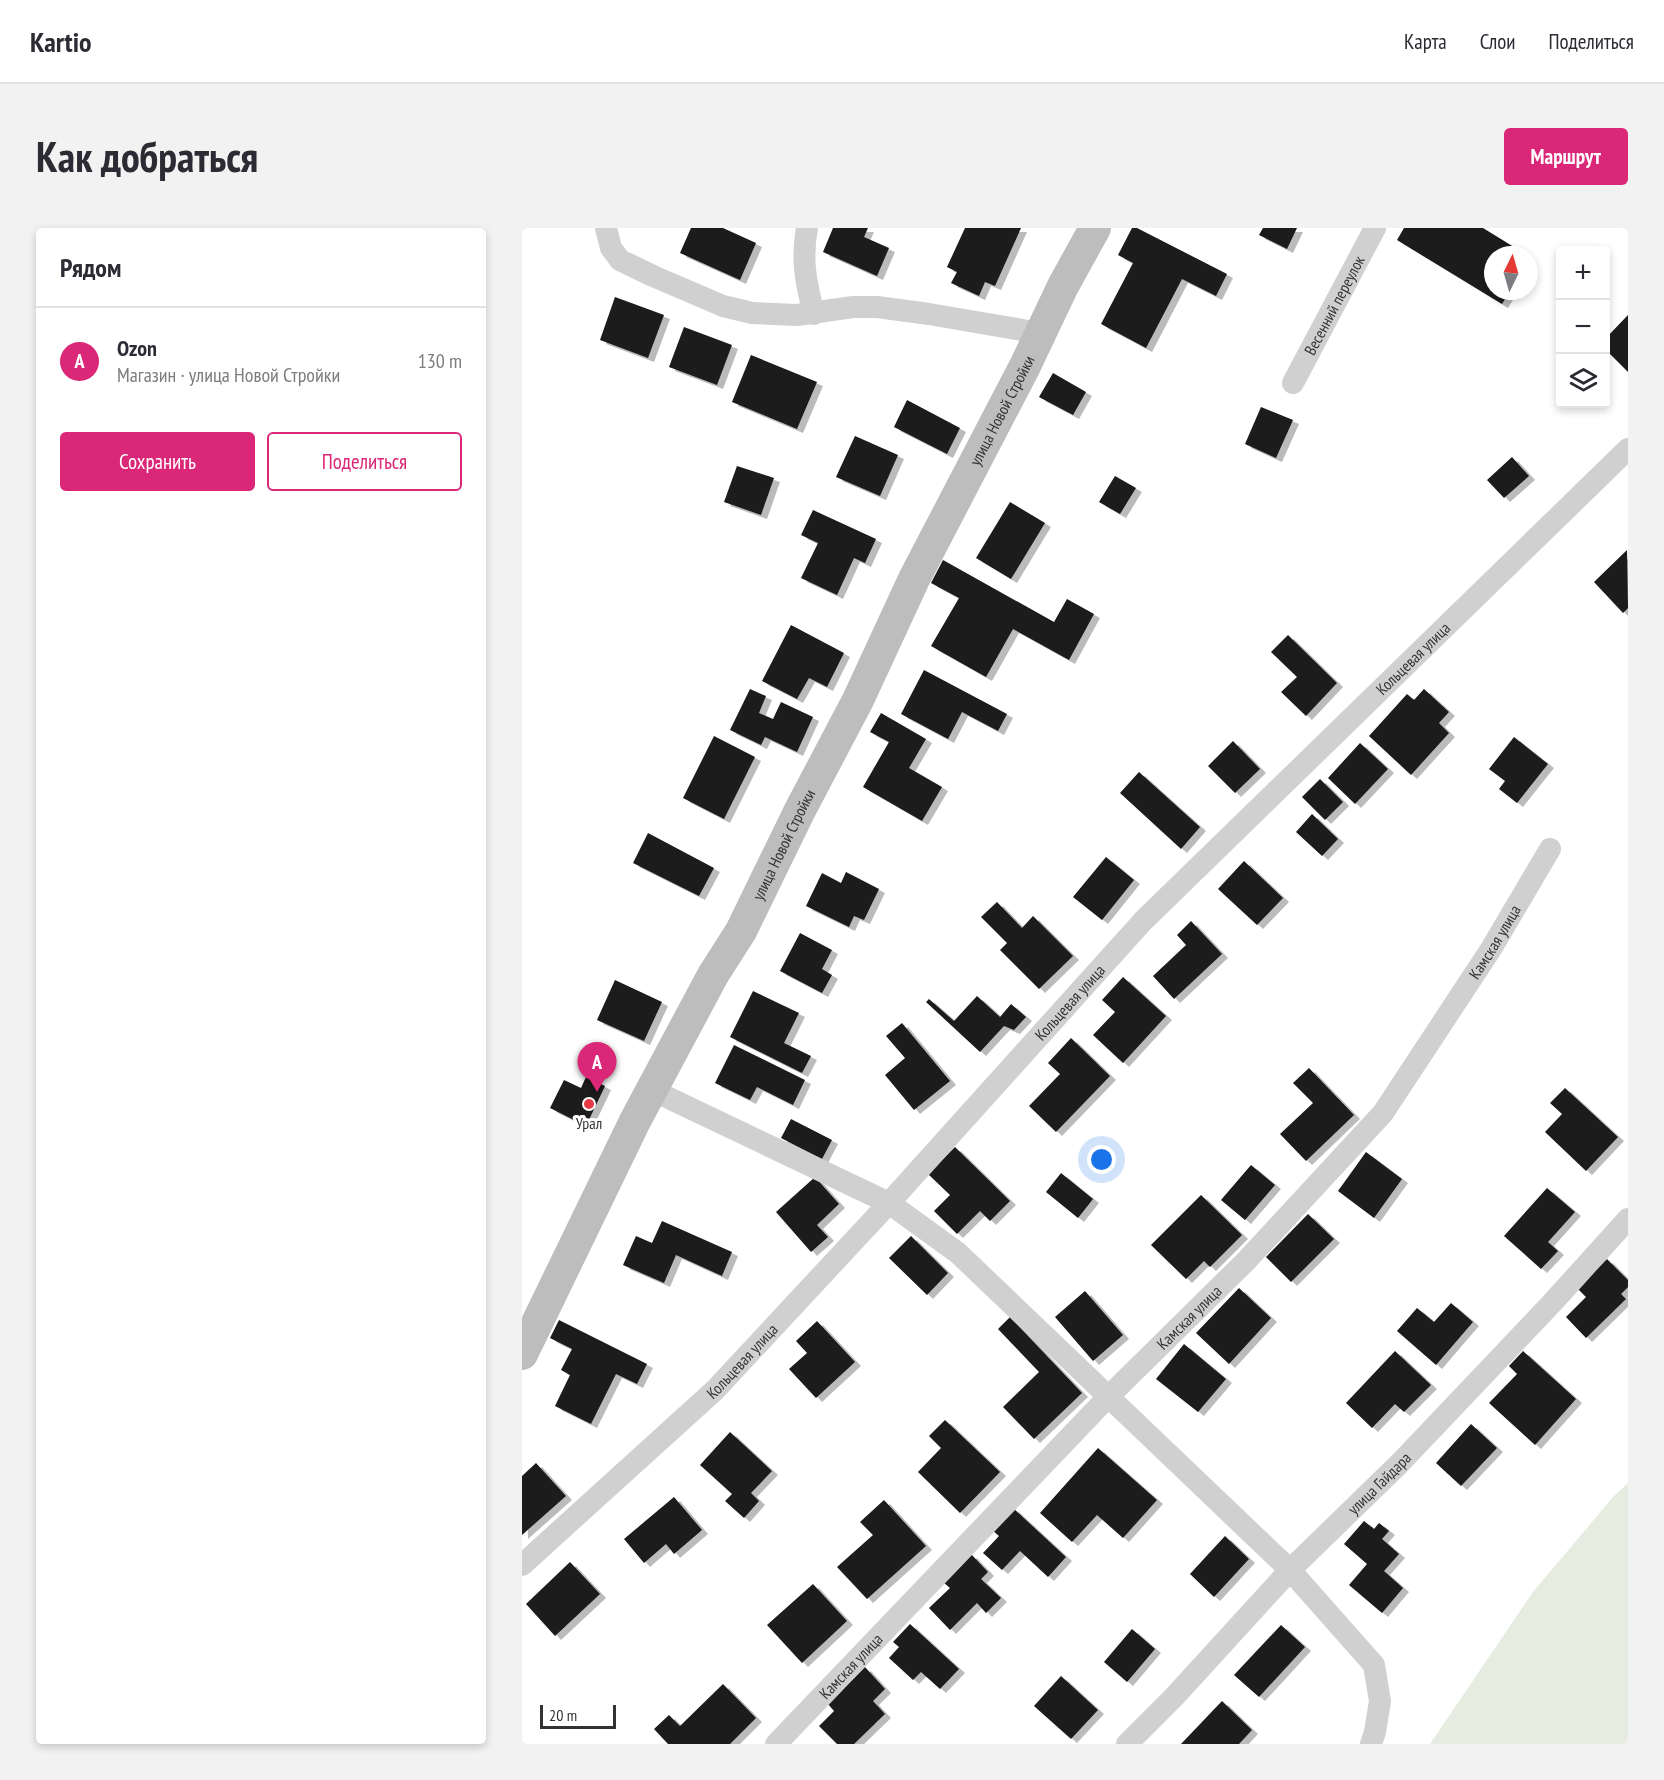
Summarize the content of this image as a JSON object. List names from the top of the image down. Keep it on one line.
{"streets":{"street":["Весенний переулок","улица Новой Стройки","Кольцевая улица","Камская улица","улица Гайдара"]},"places":["Урал"],"scale_bar":"20 m","north":"top","page":{"header":"Kartio","nav":["Карта","Слои","Поделиться"],"buttons":["Маршрут",["Сохранить","Поделиться"]],"title":"Как добраться","heading":"Рядом","map_buttons":["+","−"],"list":[{"mark":"A","name":"Ozon","note":"Магазин · улица Новой Стройки","value":"130 m"}],"pins":"A","scale":"20 m"}}
